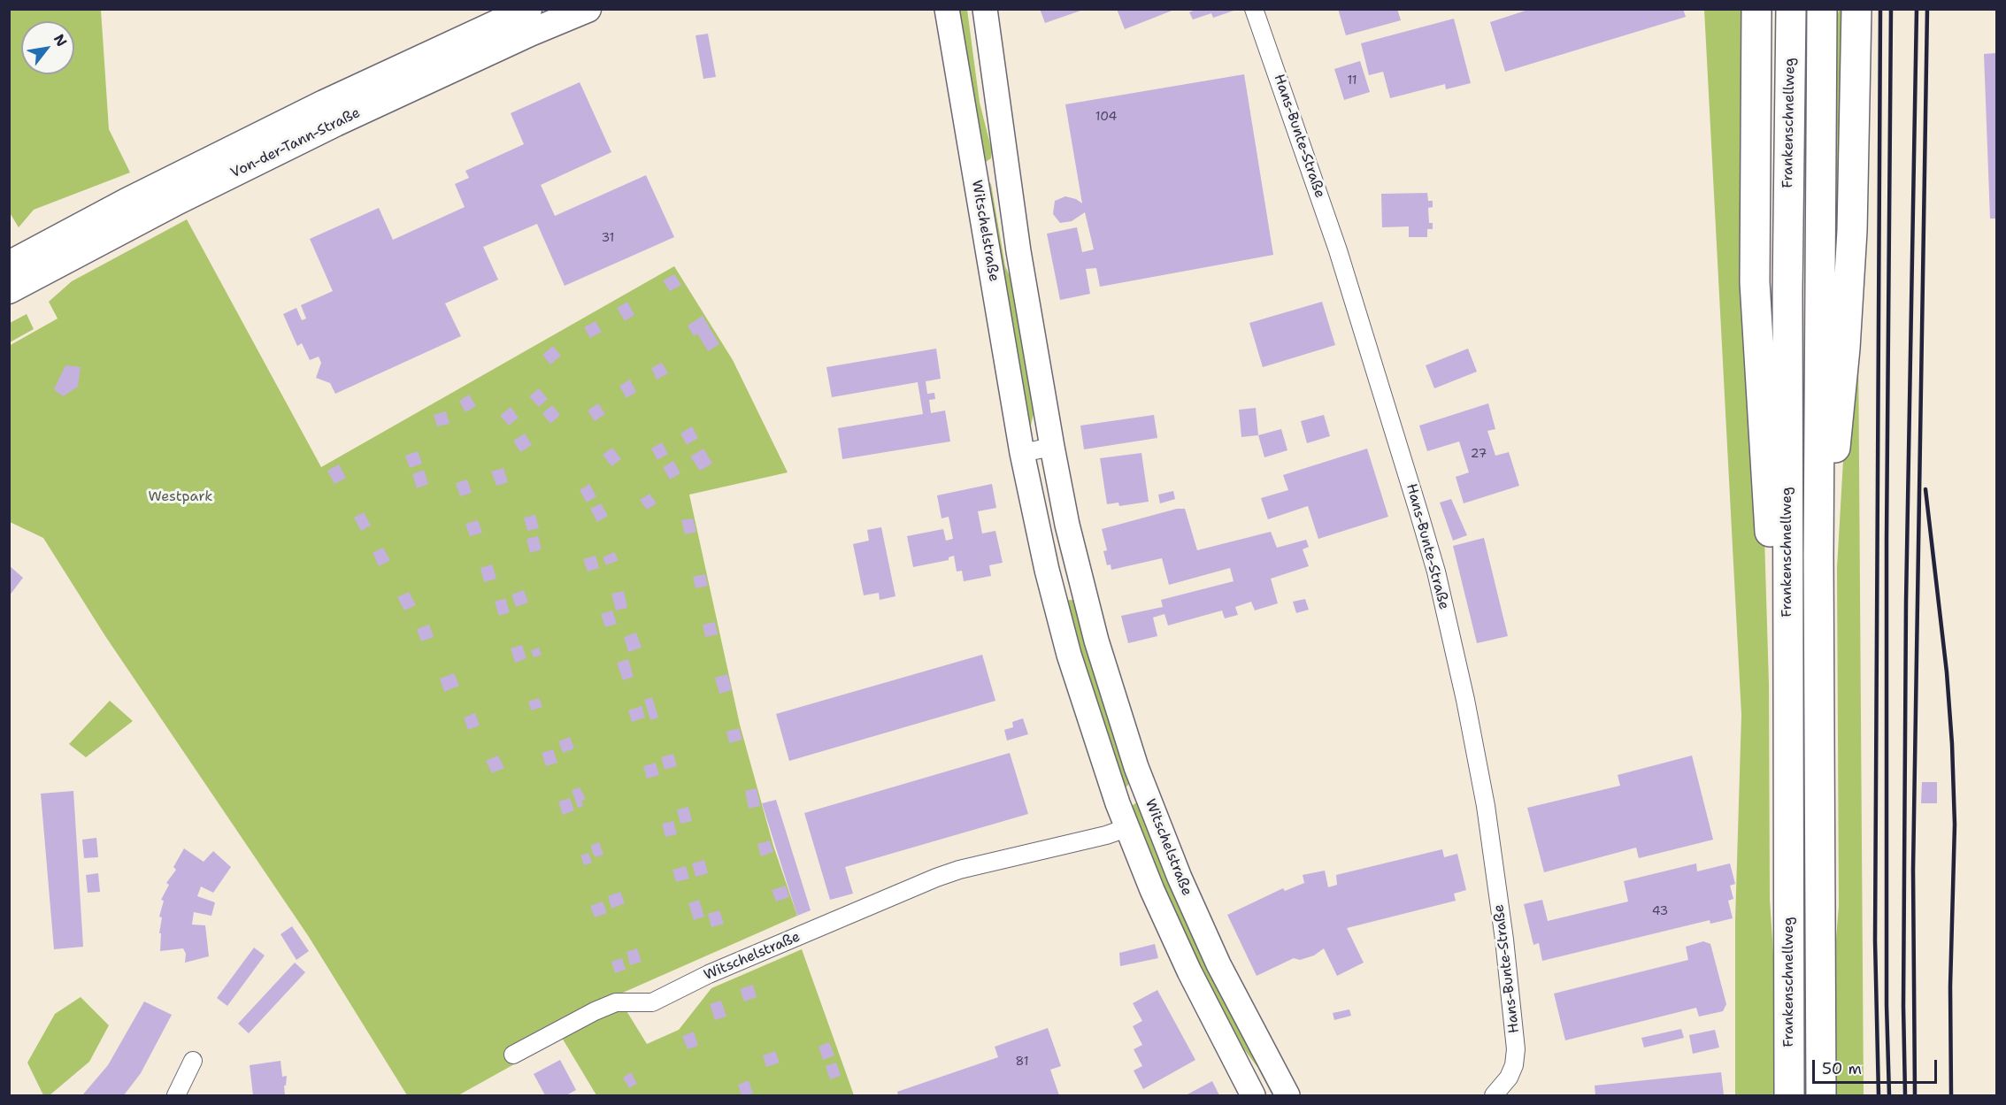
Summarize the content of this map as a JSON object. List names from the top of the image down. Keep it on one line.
{"streets":{"highway":["Frankenschnellweg"],"main road":["Von-der-Tann-Straße"],"street":["Hans-Bunte-Straße","Witschelstraße"]},"parks":["Westpark"],"house_numbers":["11","104","31","27","43","81"],"scale_bar":"50 m","north":"top right"}
